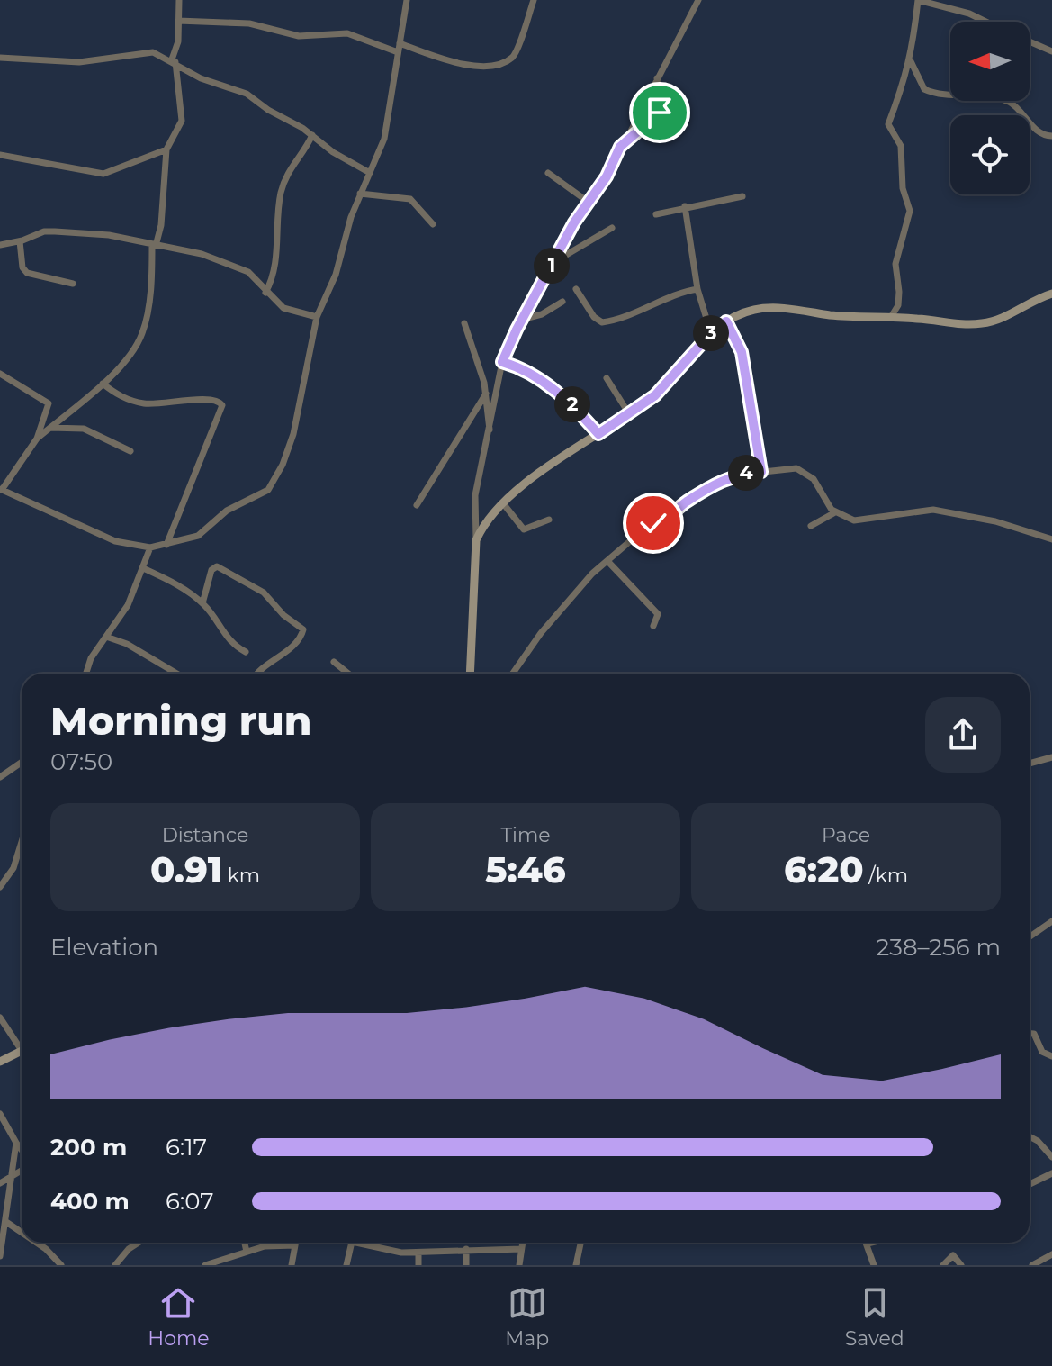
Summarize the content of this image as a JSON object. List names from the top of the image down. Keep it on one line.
{"north":"left","page":{"pins":["1","3","2","4"],"heading":["Morning run","07:50"],"stats":[["Distance","0.91 km"],["Time","5:46"],["Pace","6:20 /km"]],"chart":["Elevation","238–256 m"],"list":[{"name":"200 m","note":"6:17"},{"name":"400 m","note":"6:07"}],"tabs":["Home","Map","Saved"]}}
